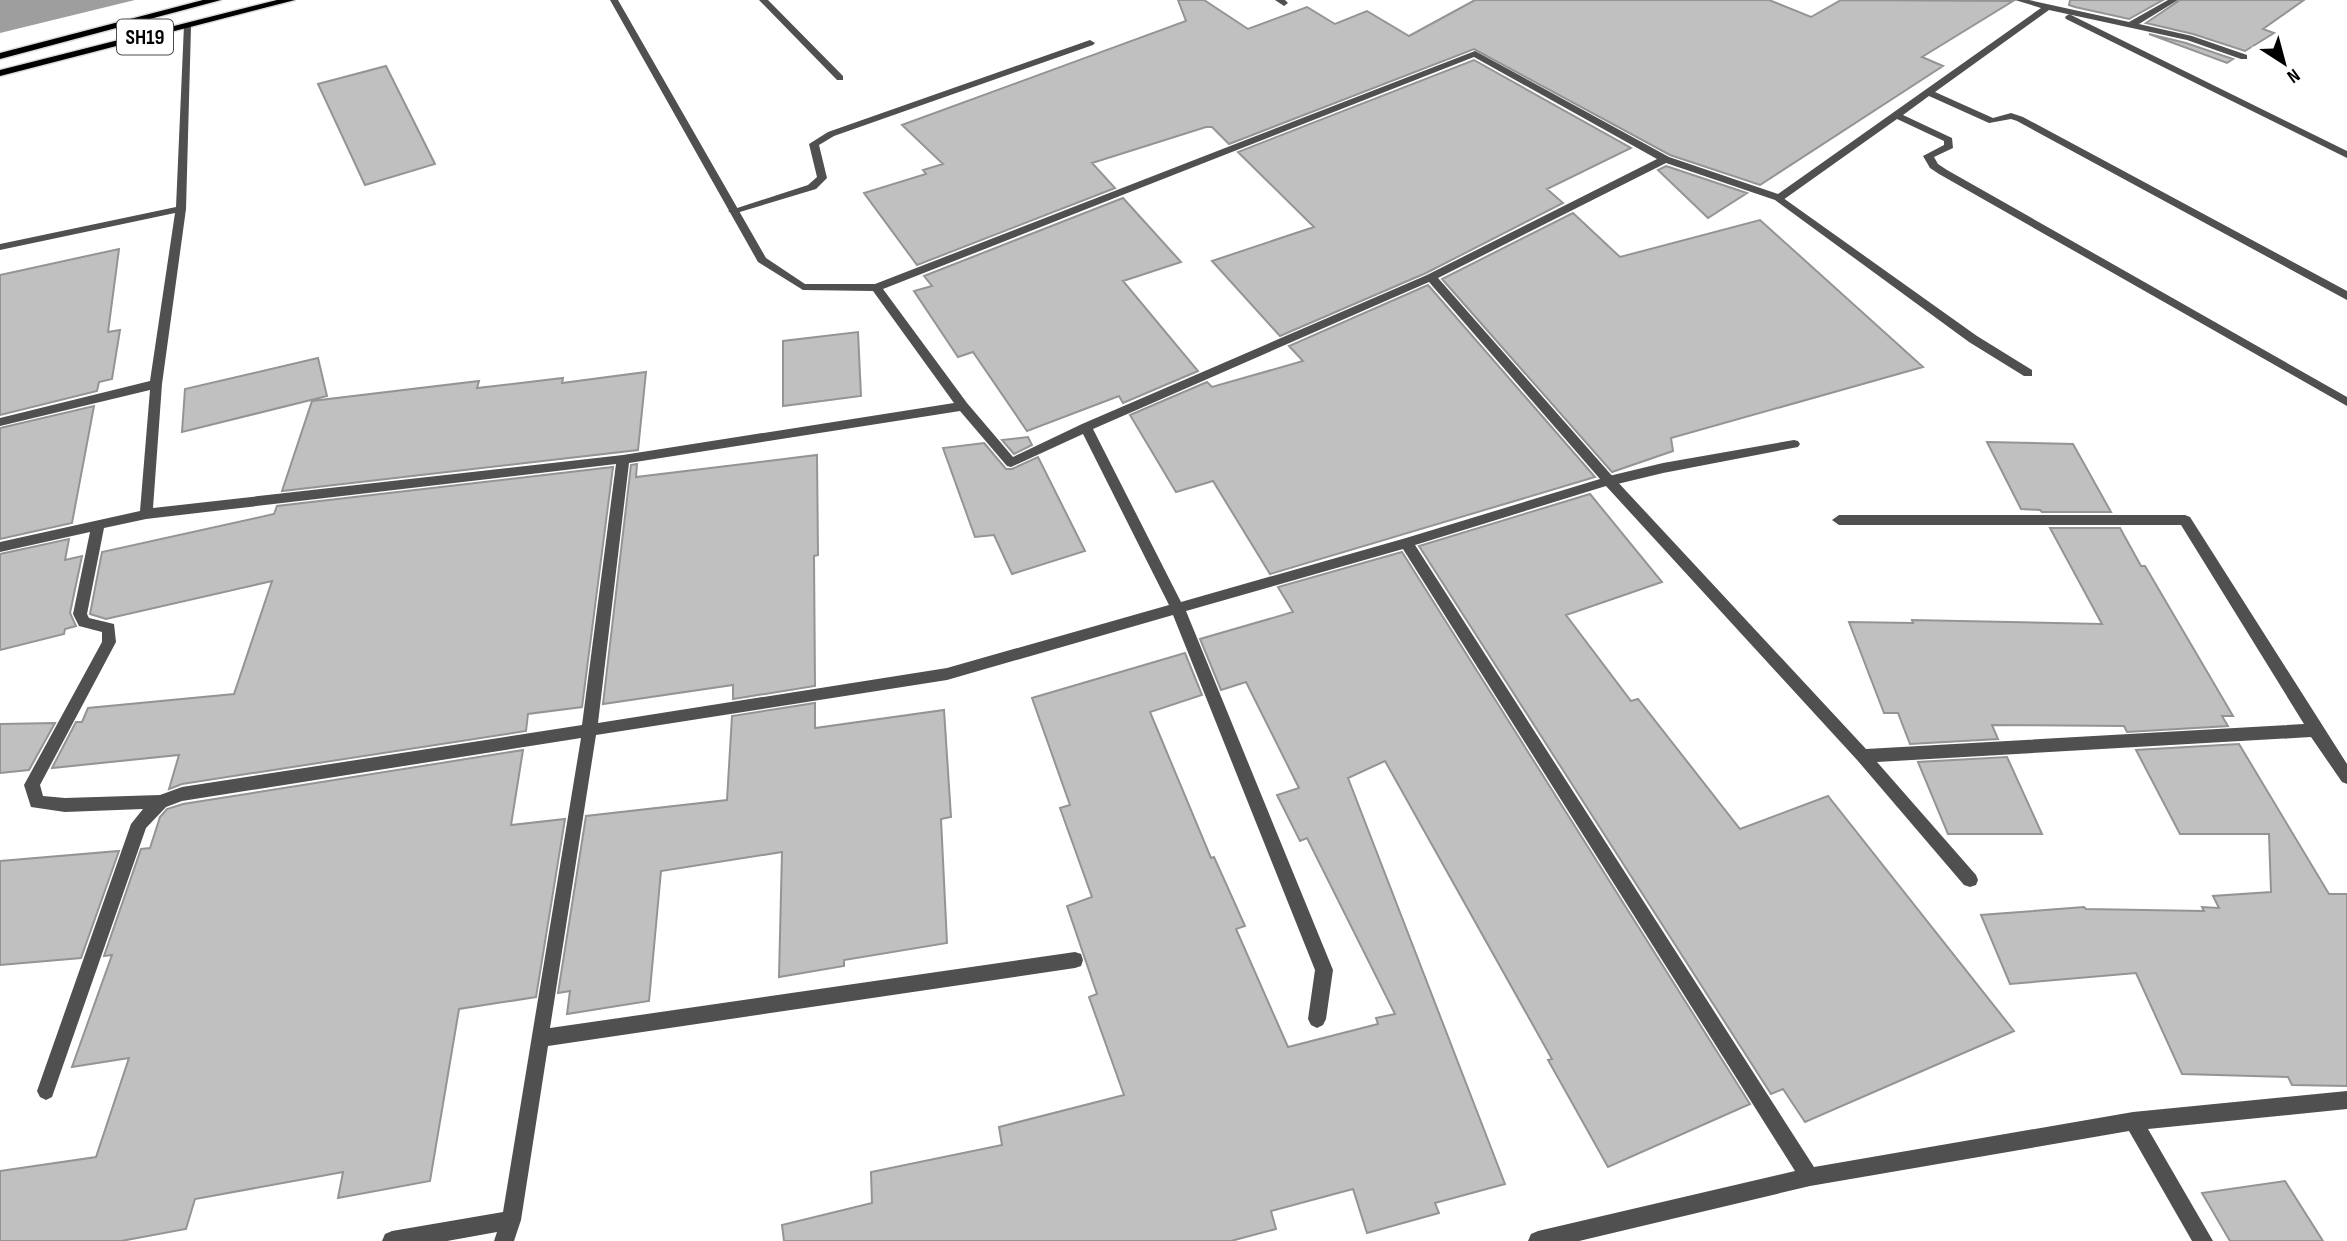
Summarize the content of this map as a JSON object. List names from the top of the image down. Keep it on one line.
{"streets":{"main road":["SH19"]},"north":"bottom right"}
